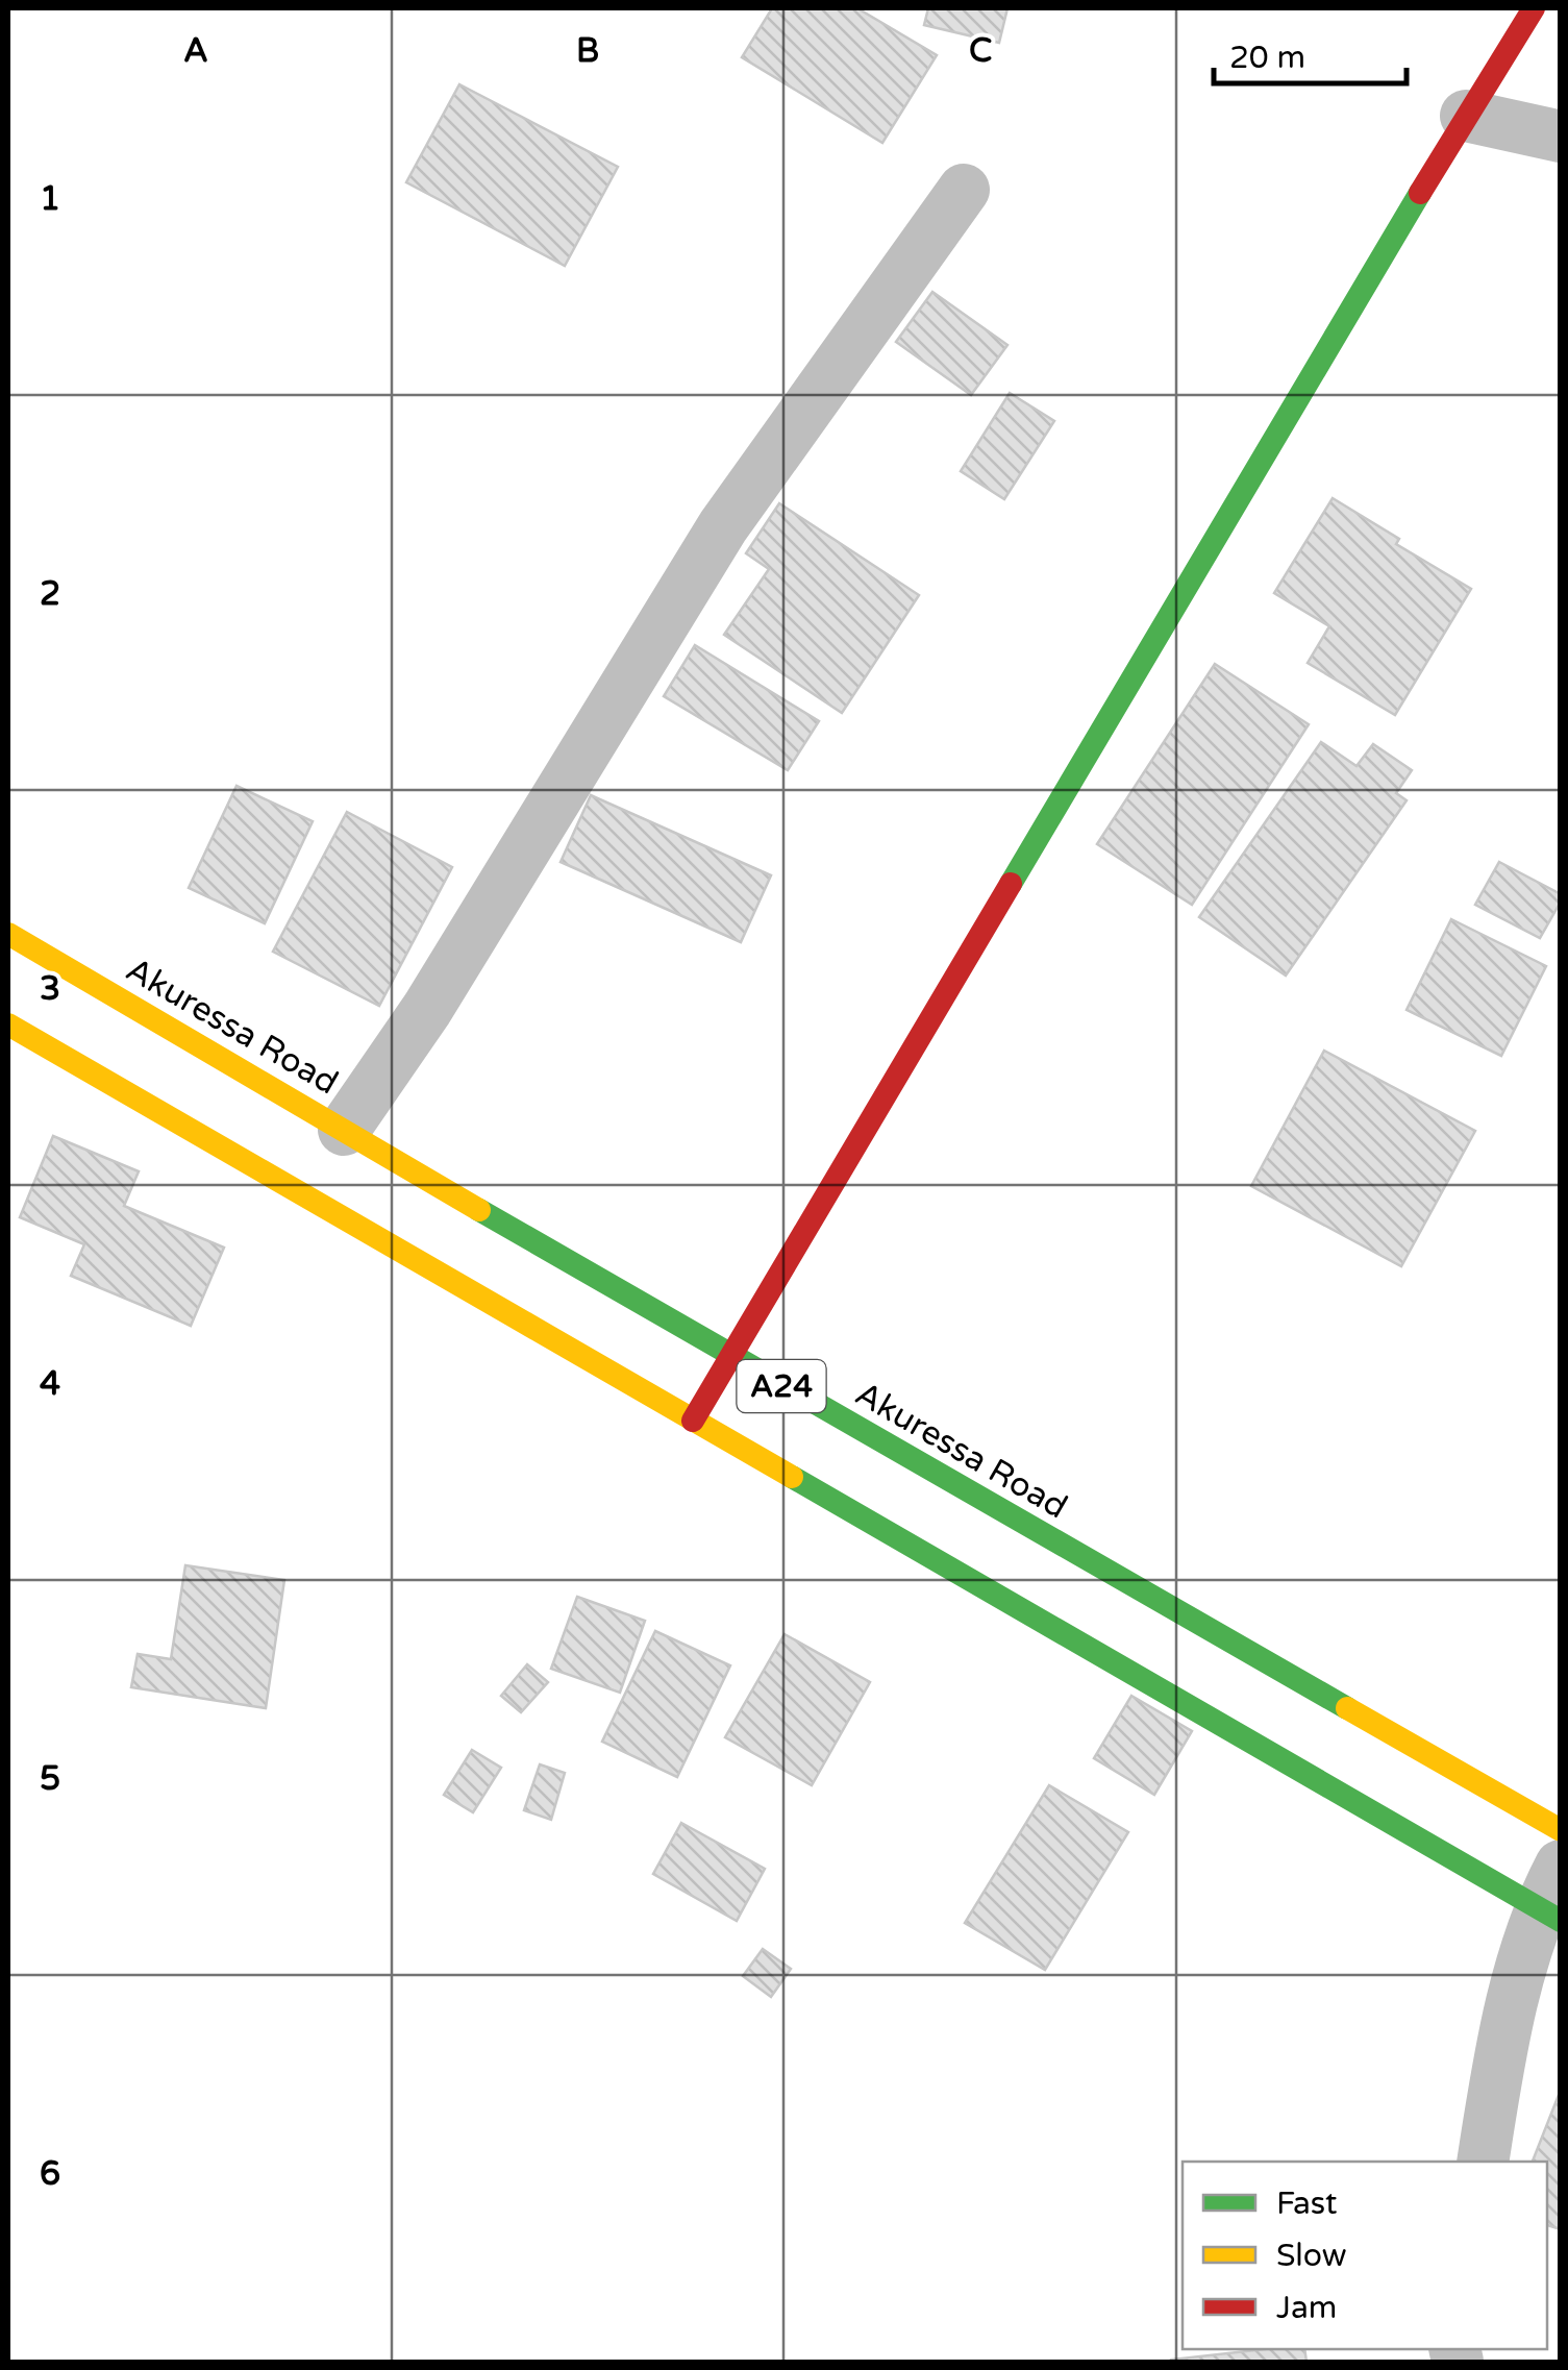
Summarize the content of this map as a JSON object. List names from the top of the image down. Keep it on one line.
{"streets":{"main road":["Akuressa Road","A24"]},"legend":["Fast","Slow","Jam"],"scale_bar":"20 m","grid":{"columns":["A","B","C"],"rows":["1","2","3","4","5","6"]}}
